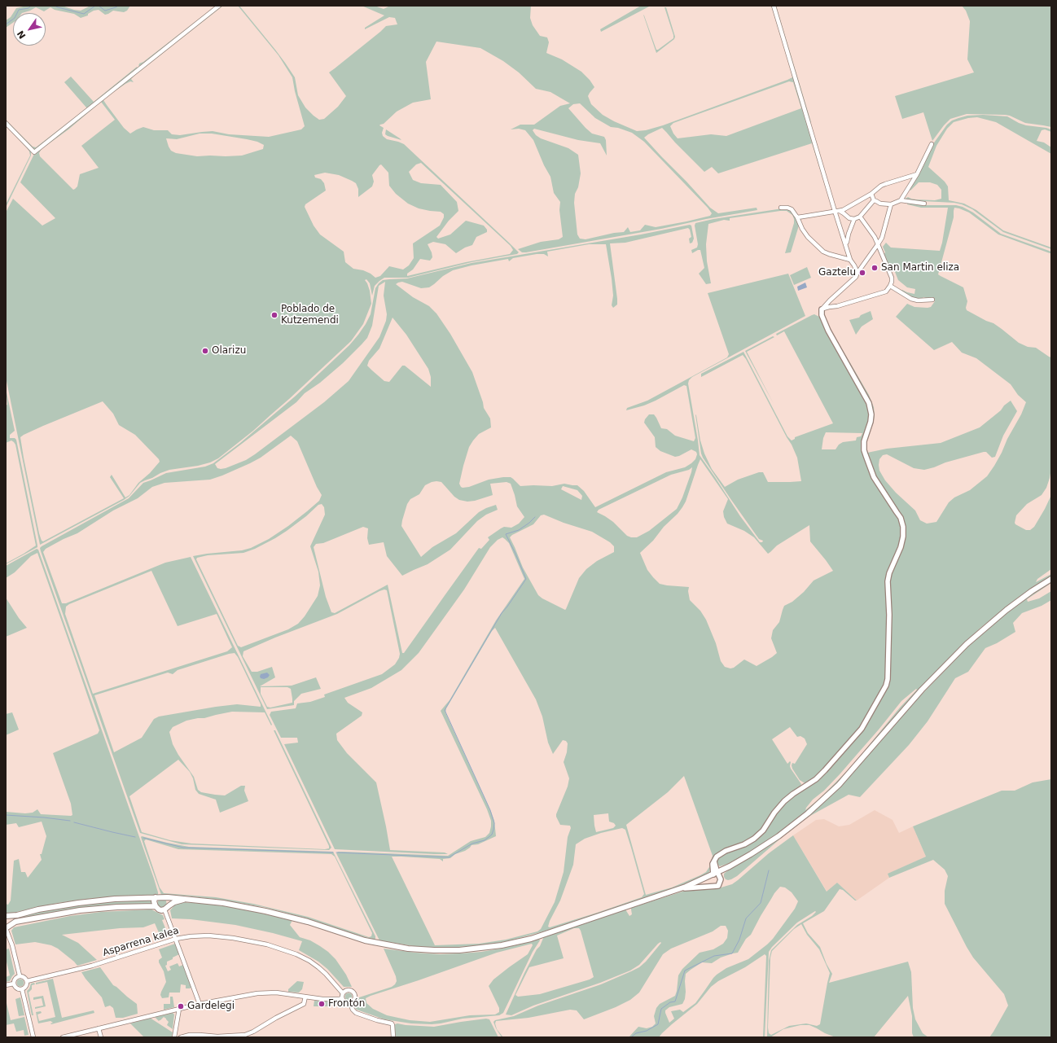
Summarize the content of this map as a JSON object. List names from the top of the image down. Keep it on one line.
{"streets":{"street":["Asparrena kalea"]},"places":["San Martin eliza","Gaztelu","Poblado de Kutzemendi","Olarizu","Frontón","Gardelegi"],"north":"bottom left"}
